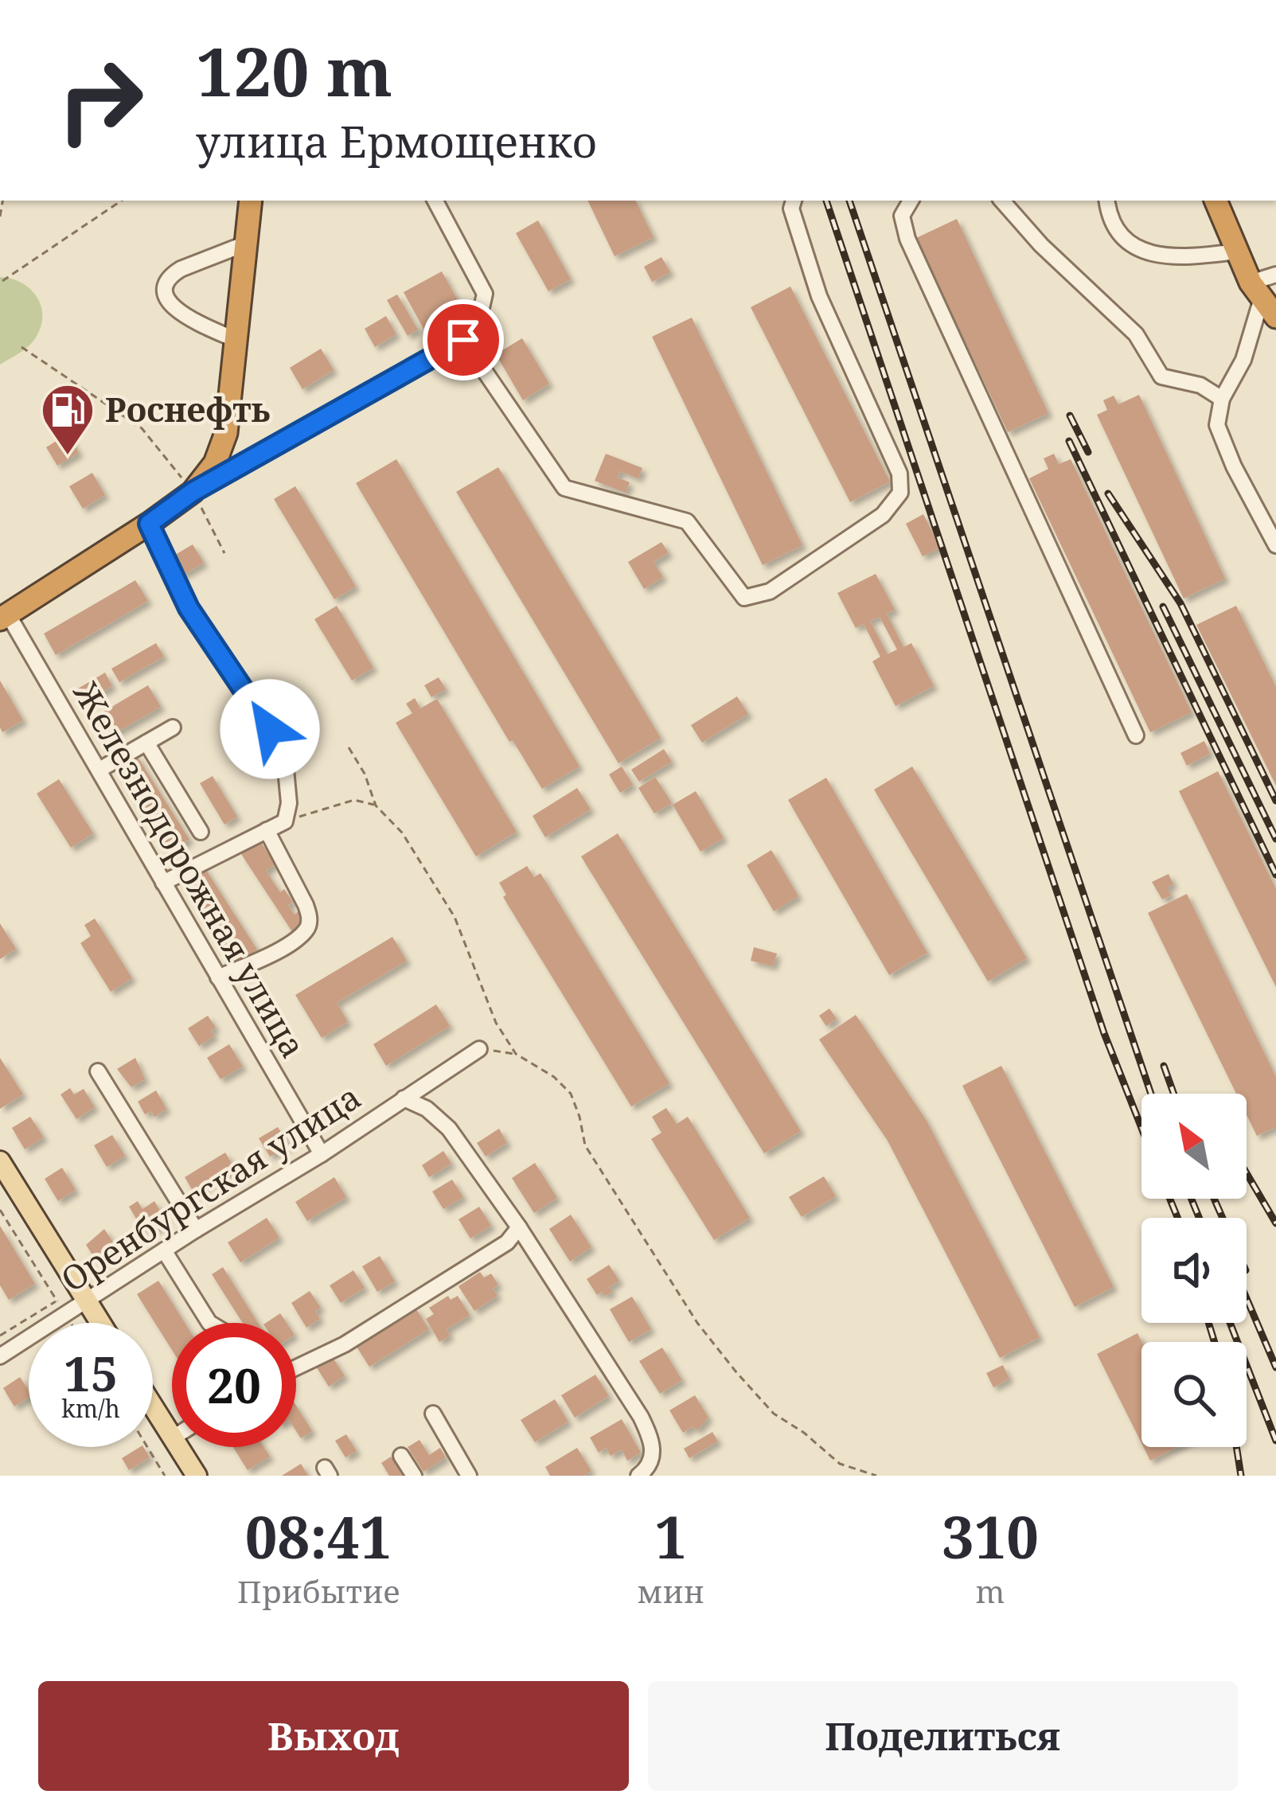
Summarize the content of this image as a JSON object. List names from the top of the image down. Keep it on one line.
{"streets":{"street":["Железнодорожная улица","Оренбургская улица"]},"crossings":[["Железнодорожная улица","Оренбургская улица"]],"places":{"fuel station":["Роснефть"]},"north":"top left","page":{"turn":["120 m","улица Ермощенко"],"speed":"15 km/h","limit":"20","eta":["08:41","Прибытие","1","мин","310","m"],"buttons":["Выход","Поделиться"]}}
